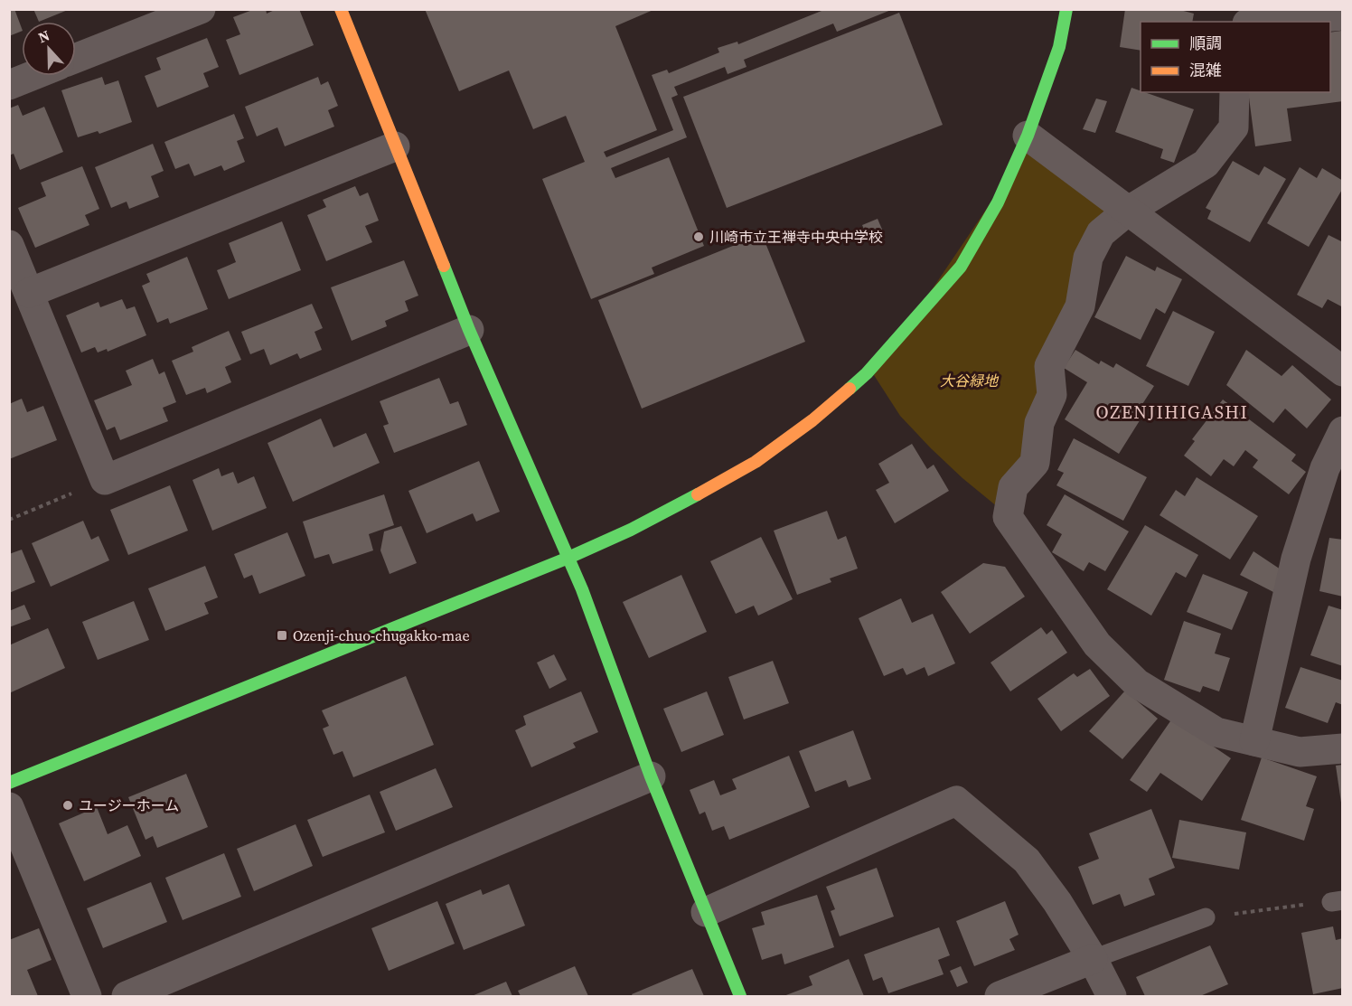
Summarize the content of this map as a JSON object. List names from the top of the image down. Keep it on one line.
{"districts":["OZENJIHIGASHI"],"parks":["大谷緑地"],"places":{"other":["川崎市立王禅寺中央中学校","ユージーホーム"],"transit":["Ozenji-chuo-chugakko-mae"]},"legend":["順調","混雑"],"north":"top"}
